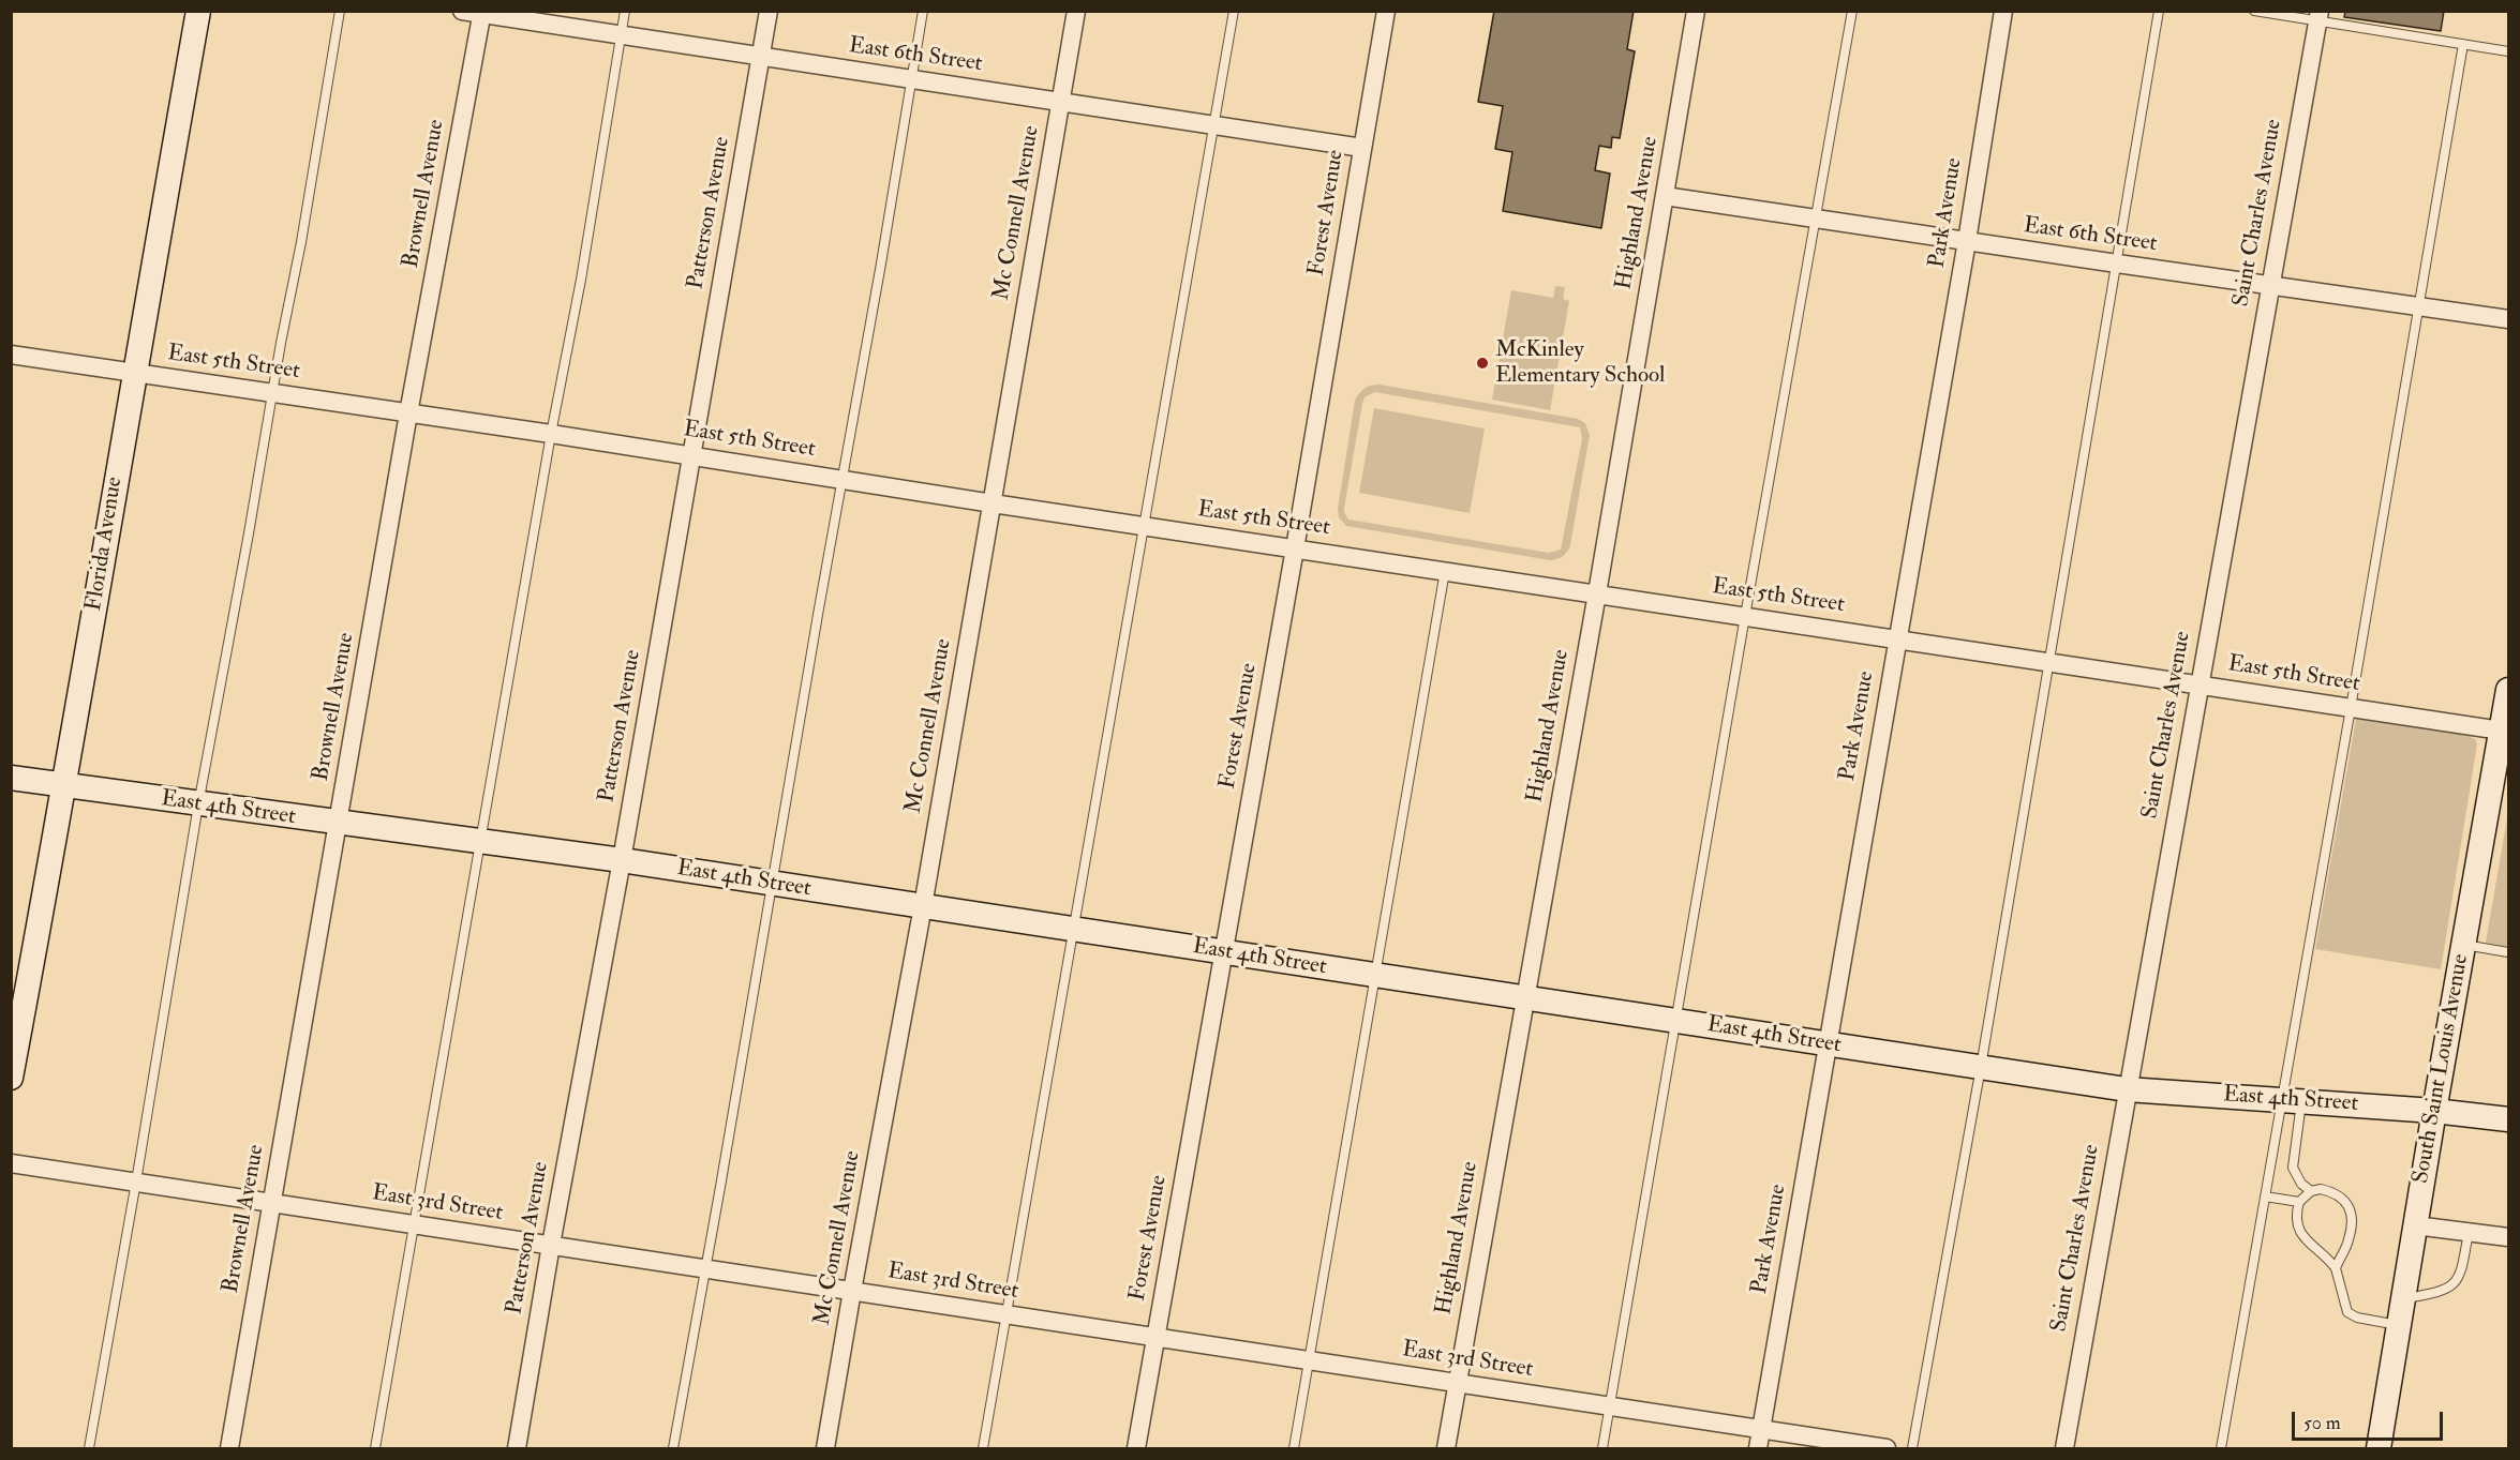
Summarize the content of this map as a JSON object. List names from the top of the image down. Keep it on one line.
{"streets":{"street":["East 6th Street","Brownell Avenue","Patterson Avenue","Mc Connell Avenue","Forest Avenue","Highland Avenue","Park Avenue","Saint Charles Avenue","East 5th Street","Florida Avenue","East 4th Street","South Saint Louis Avenue","East 3rd Street"]},"crossings":[["East 6th Street","Brownell Avenue"],["East 6th Street","Patterson Avenue"],["East 6th Street","Mc Connell Avenue"],["East 6th Street","Forest Avenue"],["East 6th Street","Highland Avenue"],["East 6th Street","Park Avenue"],["East 6th Street","Saint Charles Avenue"],["Brownell Avenue","East 5th Street"],["Brownell Avenue","East 4th Street"],["Brownell Avenue","East 3rd Street"],["Patterson Avenue","East 5th Street"],["Patterson Avenue","East 4th Street"],["Patterson Avenue","East 3rd Street"],["Mc Connell Avenue","East 5th Street"],["Mc Connell Avenue","East 4th Street"],["Mc Connell Avenue","East 3rd Street"],["Forest Avenue","East 5th Street"],["Forest Avenue","East 4th Street"],["Forest Avenue","East 3rd Street"],["Highland Avenue","East 5th Street"],["Highland Avenue","East 4th Street"],["Highland Avenue","East 3rd Street"],["Park Avenue","East 5th Street"],["Park Avenue","East 4th Street"],["Park Avenue","East 3rd Street"],["Saint Charles Avenue","East 5th Street"],["Saint Charles Avenue","East 4th Street"],["East 5th Street","Florida Avenue"],["East 5th Street","South Saint Louis Avenue"],["Florida Avenue","East 4th Street"],["East 4th Street","South Saint Louis Avenue"]],"places":["McKinley Elementary School"],"scale_bar":"50 m"}
